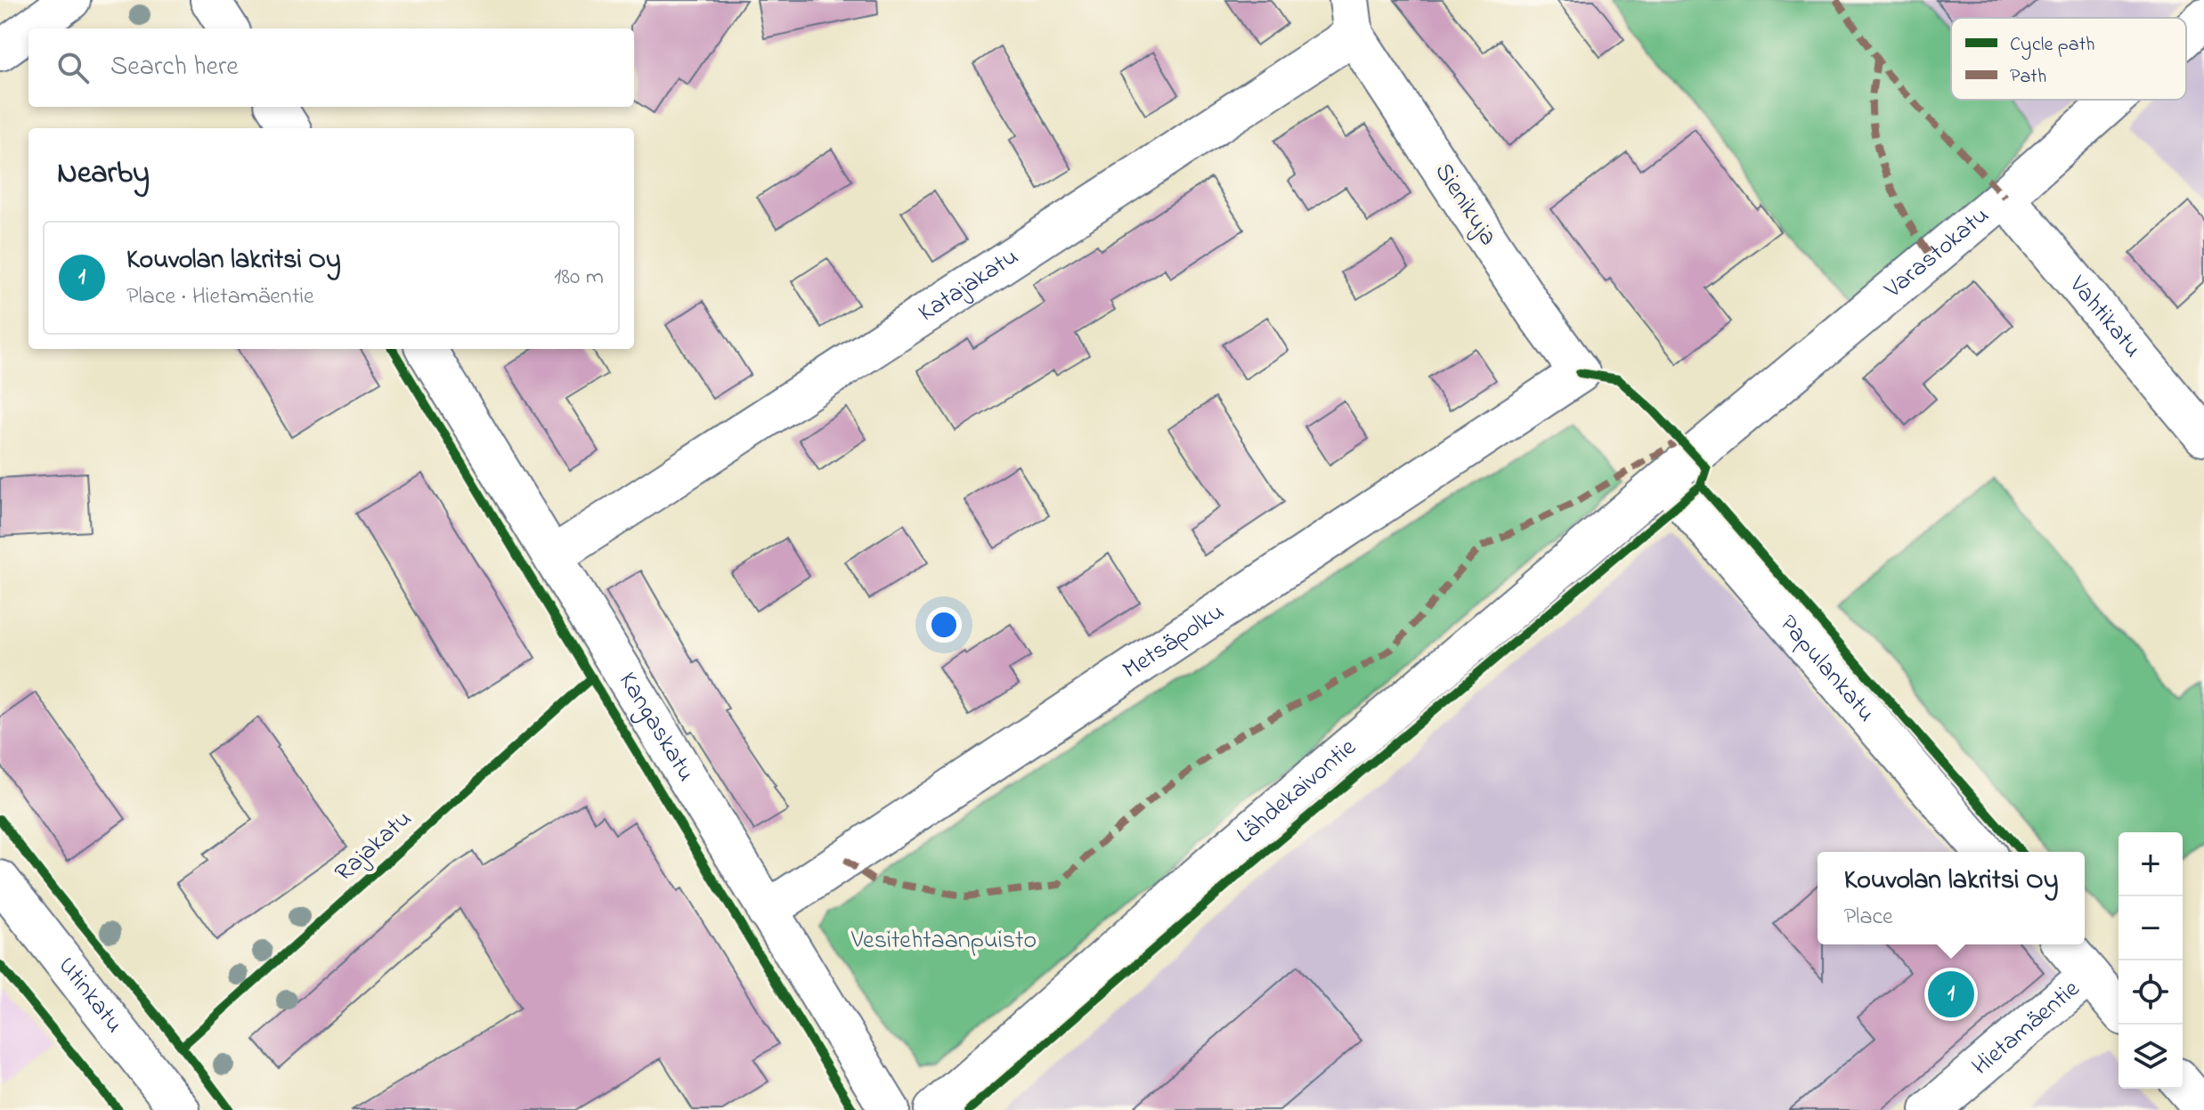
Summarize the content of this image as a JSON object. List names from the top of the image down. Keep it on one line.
{"streets":{"street":["Sienikuja","Varastokatu","Katajakatu","Vahtikatu","Metsäpolku","Papulankatu","Kangaskatu","Lähdekaivontie","Utinkatu","Hietamäentie"],"cycle path":["Rajakatu"]},"crossings":[["Sienikuja","Katajakatu"],["Sienikuja","Metsäpolku"],["Varastokatu","Vahtikatu"],["Varastokatu","Papulankatu"],["Varastokatu","Lähdekaivontie"],["Katajakatu","Kangaskatu"],["Metsäpolku","Kangaskatu"],["Papulankatu","Lähdekaivontie"]],"parks":["Vesitehtaanpuisto"],"legend":["Cycle path","Path"],"page":{"search":"Search here","heading":"Nearby","list":[{"mark":"1","name":"Kouvolan lakritsi Oy","note":"Place · Hietamäentie","value":"180 m"}],"map_buttons":["+","−"],"popup":["Kouvolan lakritsi Oy","Place"],"pins":"1"}}
